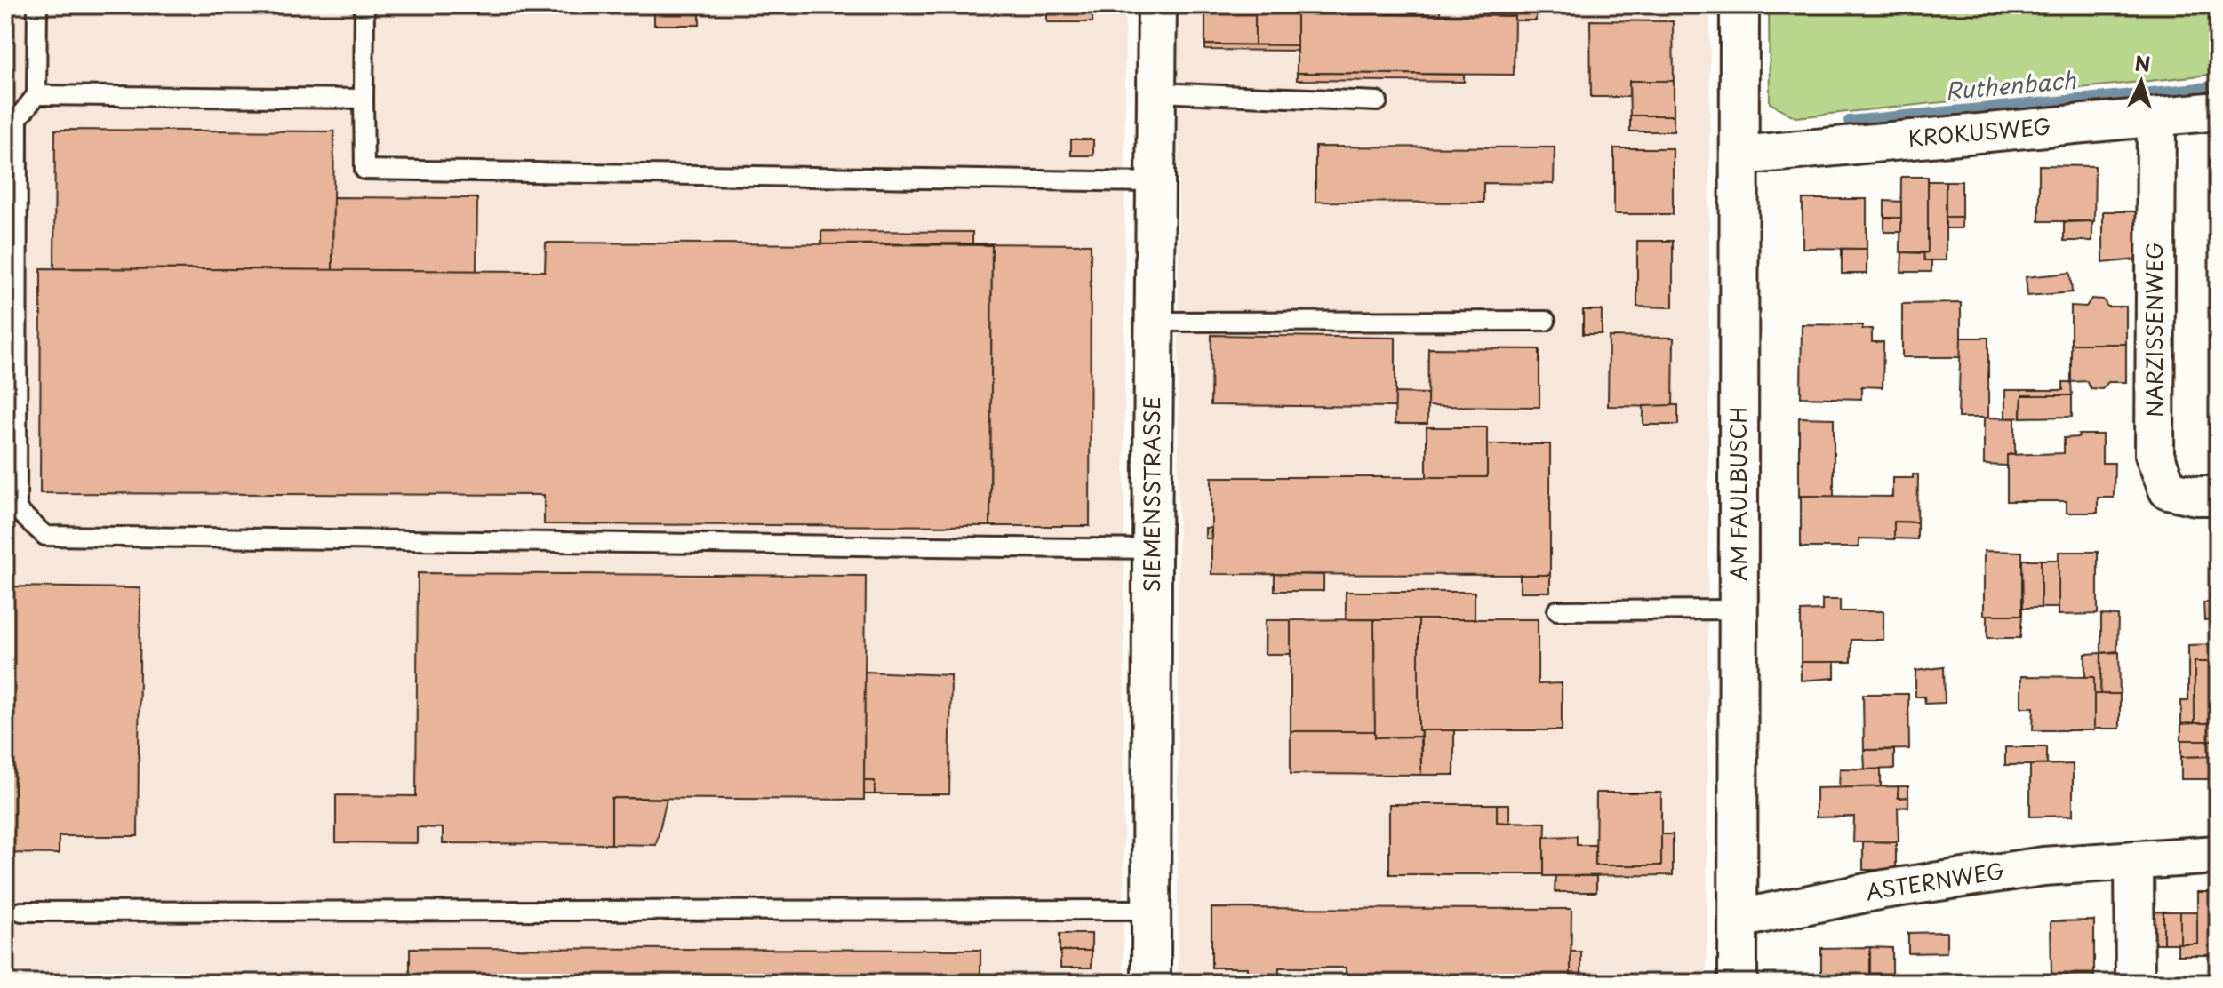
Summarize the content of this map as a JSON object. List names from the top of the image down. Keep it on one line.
{"streets":{"street":["KROKUSWEG","NARZISSENWEG","SIEMENSSTRASSE","AM FAULBUSCH","ASTERNWEG"]},"crossings":[["KROKUSWEG","NARZISSENWEG"],["KROKUSWEG","AM FAULBUSCH"],["AM FAULBUSCH","ASTERNWEG"]],"water":["Ruthenbach"],"north":"top"}
